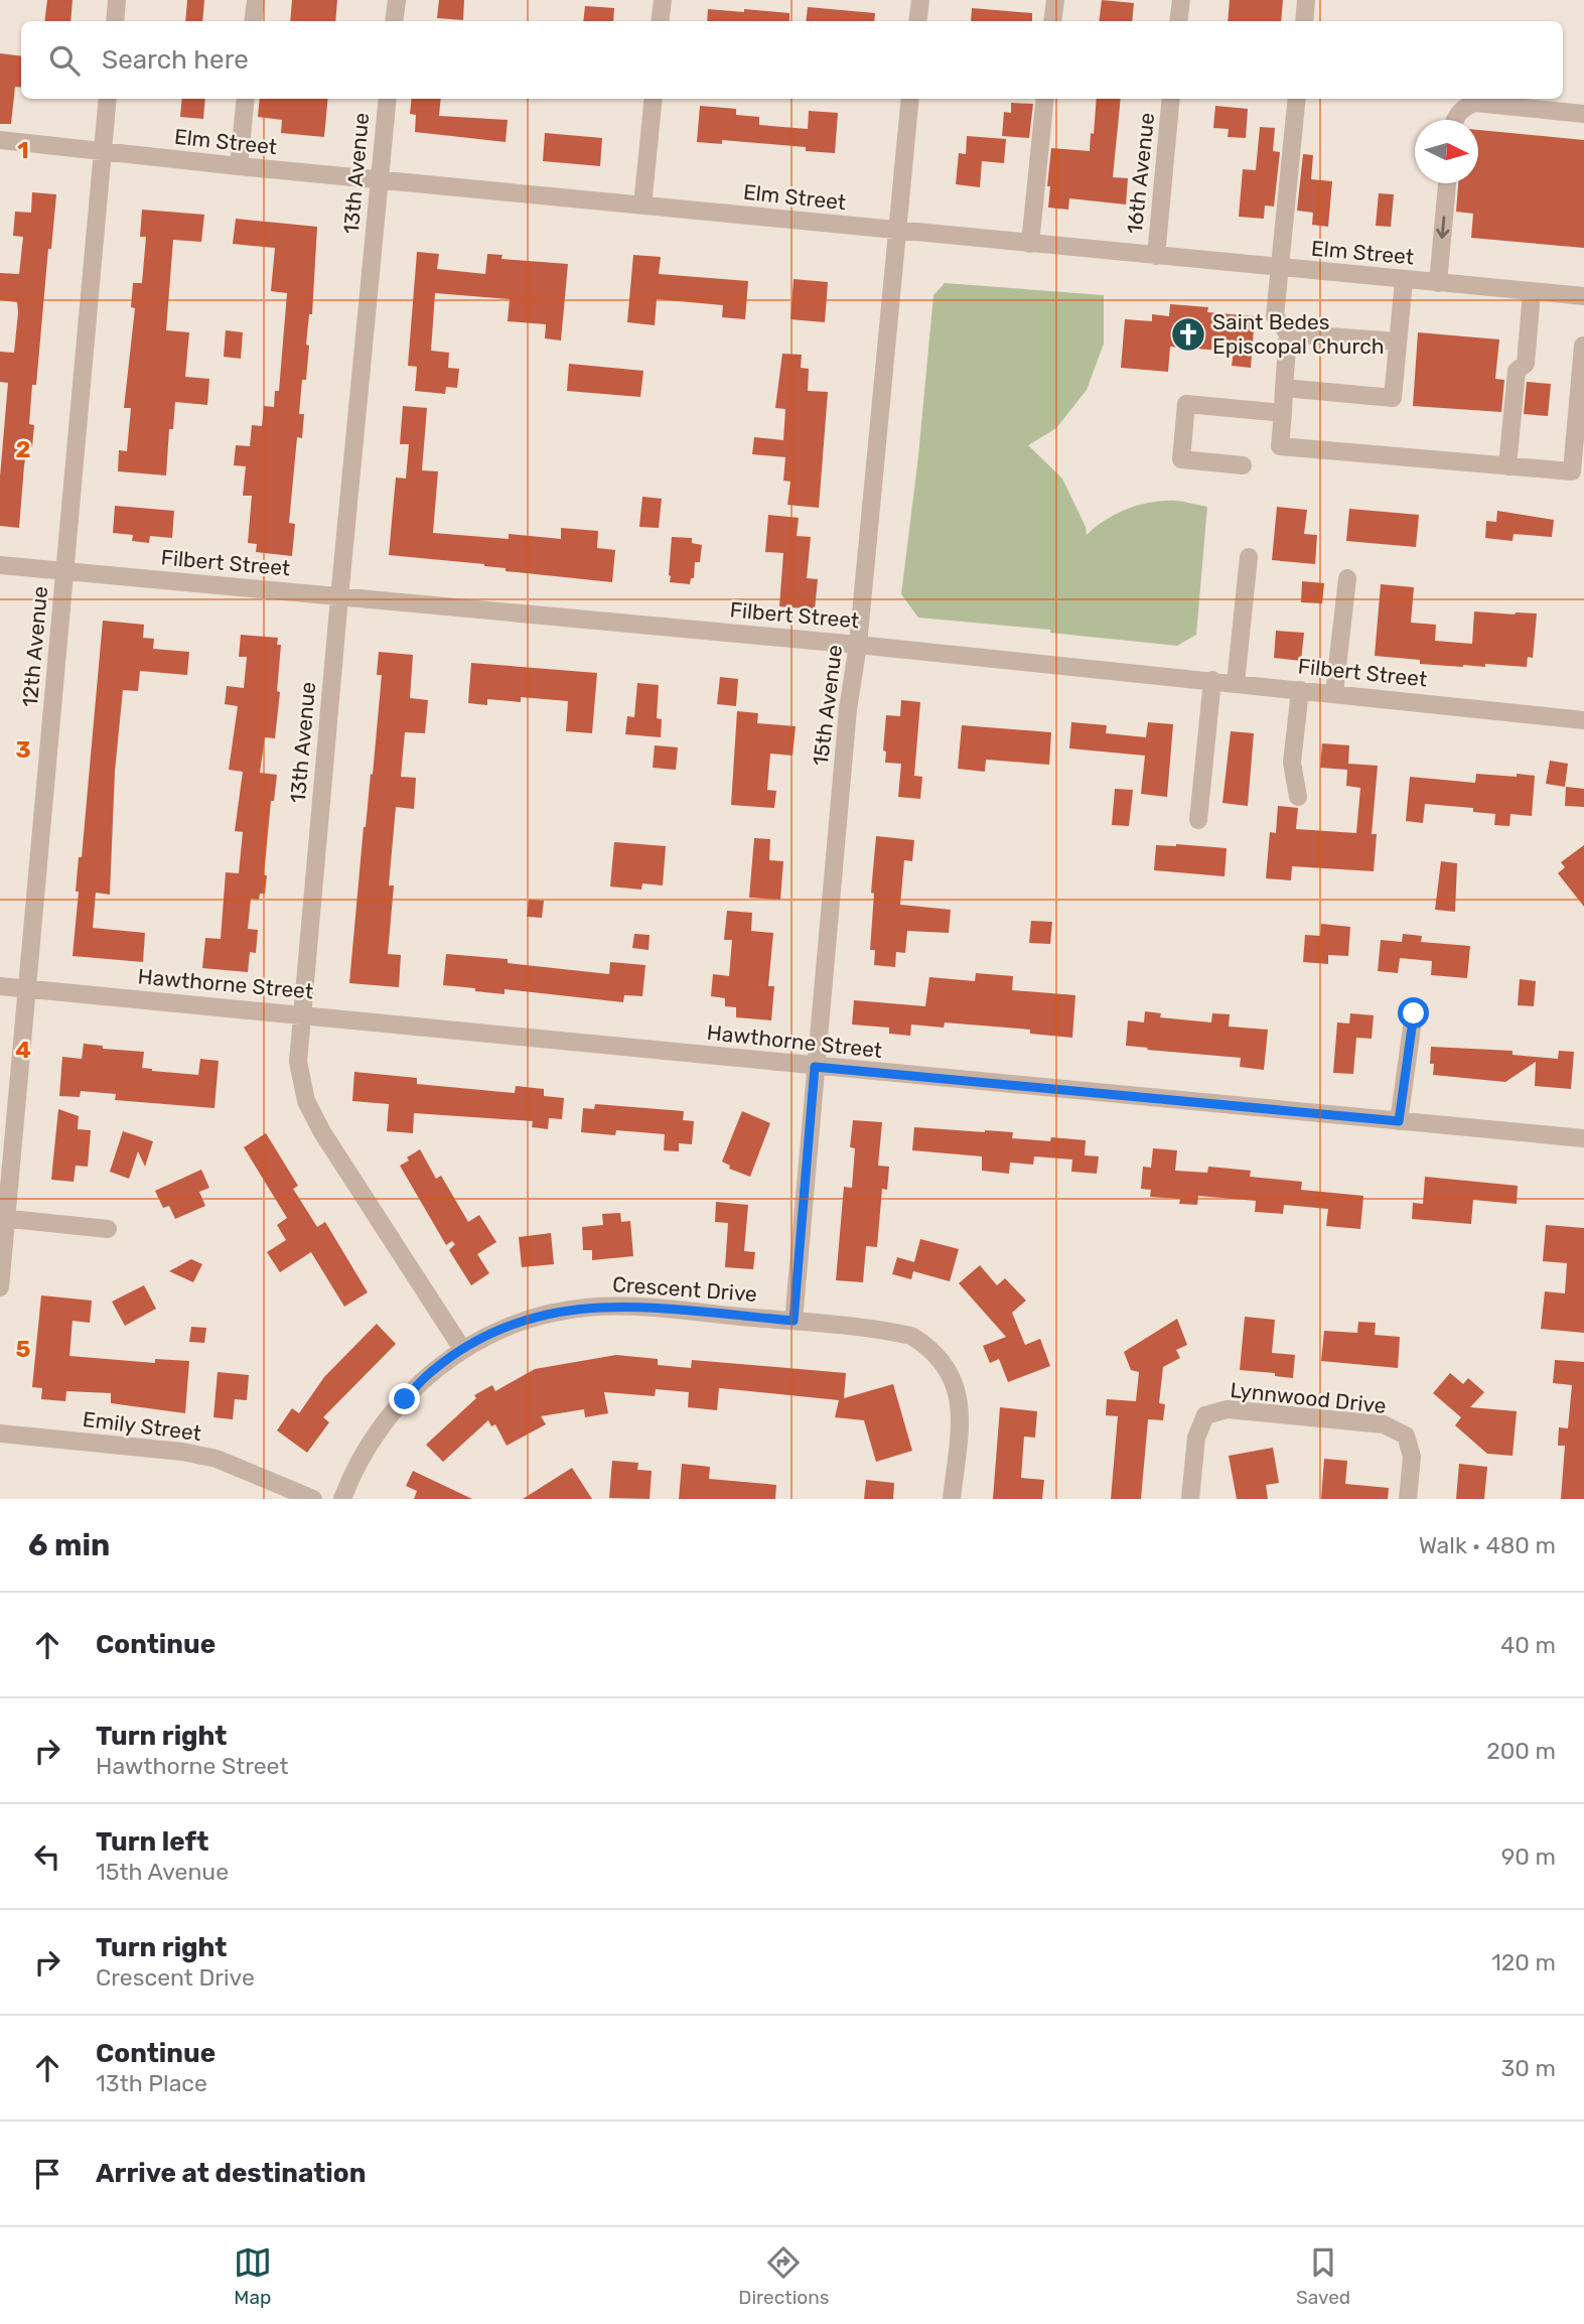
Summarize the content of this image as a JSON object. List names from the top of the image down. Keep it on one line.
{"streets":{"street":["Elm Street","13th Avenue","16th Avenue","Filbert Street","12th Avenue","15th Avenue","Hawthorne Street","Crescent Drive","Lynnwood Drive","Emily Street"]},"crossings":[["Elm Street","13th Avenue"],["Elm Street","16th Avenue"],["Elm Street","12th Avenue"],["Elm Street","15th Avenue"],["13th Avenue","Filbert Street"],["13th Avenue","Hawthorne Street"],["13th Avenue","Crescent Drive"],["Filbert Street","12th Avenue"],["Filbert Street","15th Avenue"],["12th Avenue","Hawthorne Street"],["15th Avenue","Hawthorne Street"],["15th Avenue","Crescent Drive"]],"places":{"church":["Saint Bedes Episcopal Church"]},"north":"right","page":{"search":"Search here","heading":["6 min","Walk · 480 m"],"list":[["Continue","40 m"],["Turn right","Hawthorne Street","200 m"],["Turn left","15th Avenue","90 m"],["Turn right","Crescent Drive","120 m"],["Continue","13th Place","30 m"],"Arrive at destination"],"nav":["Map","Directions","Saved"]},"grid":{"rows":["1","2","3","4","5"]}}
